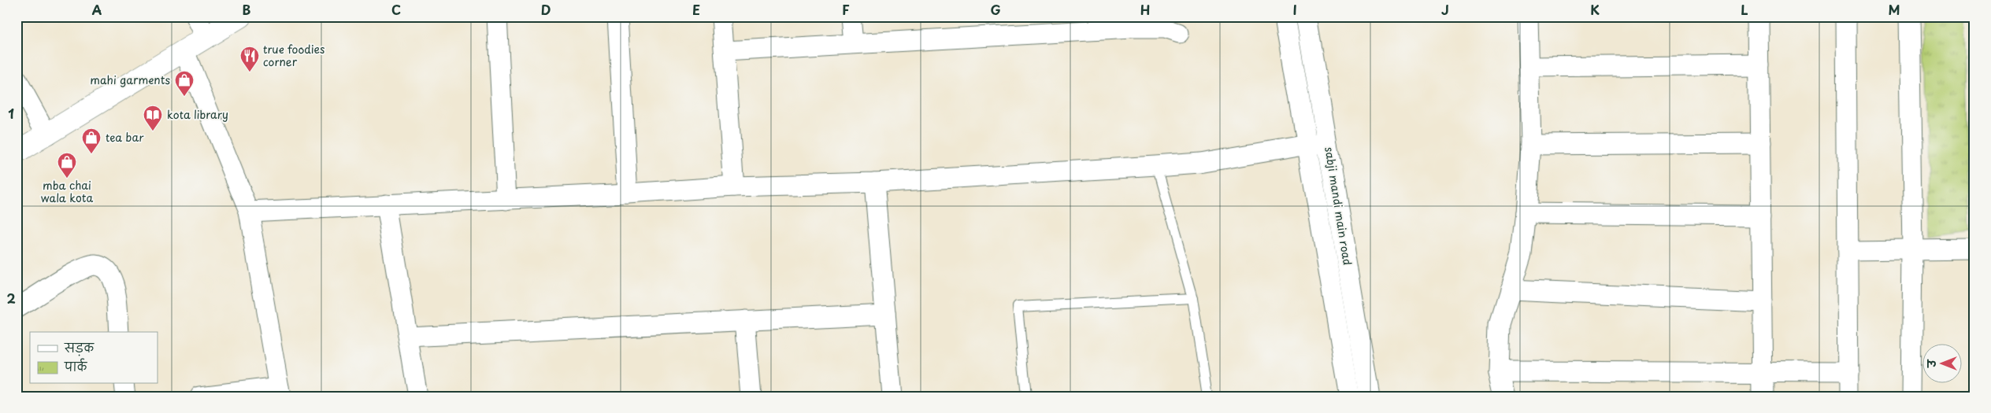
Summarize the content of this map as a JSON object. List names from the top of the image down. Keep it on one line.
{"streets":{"street":["sabji mandi main road"]},"places":{"restaurant":["true foodies corner"],"shop":["mahi garments","tea bar","mba chai wala kota"],"library":["kota library"]},"legend":["सड़क","पार्क"],"north":"left","grid":{"columns":["A","B","C","D","E","F","G","H","I","J","K","L","M"],"rows":["1","2"]}}
